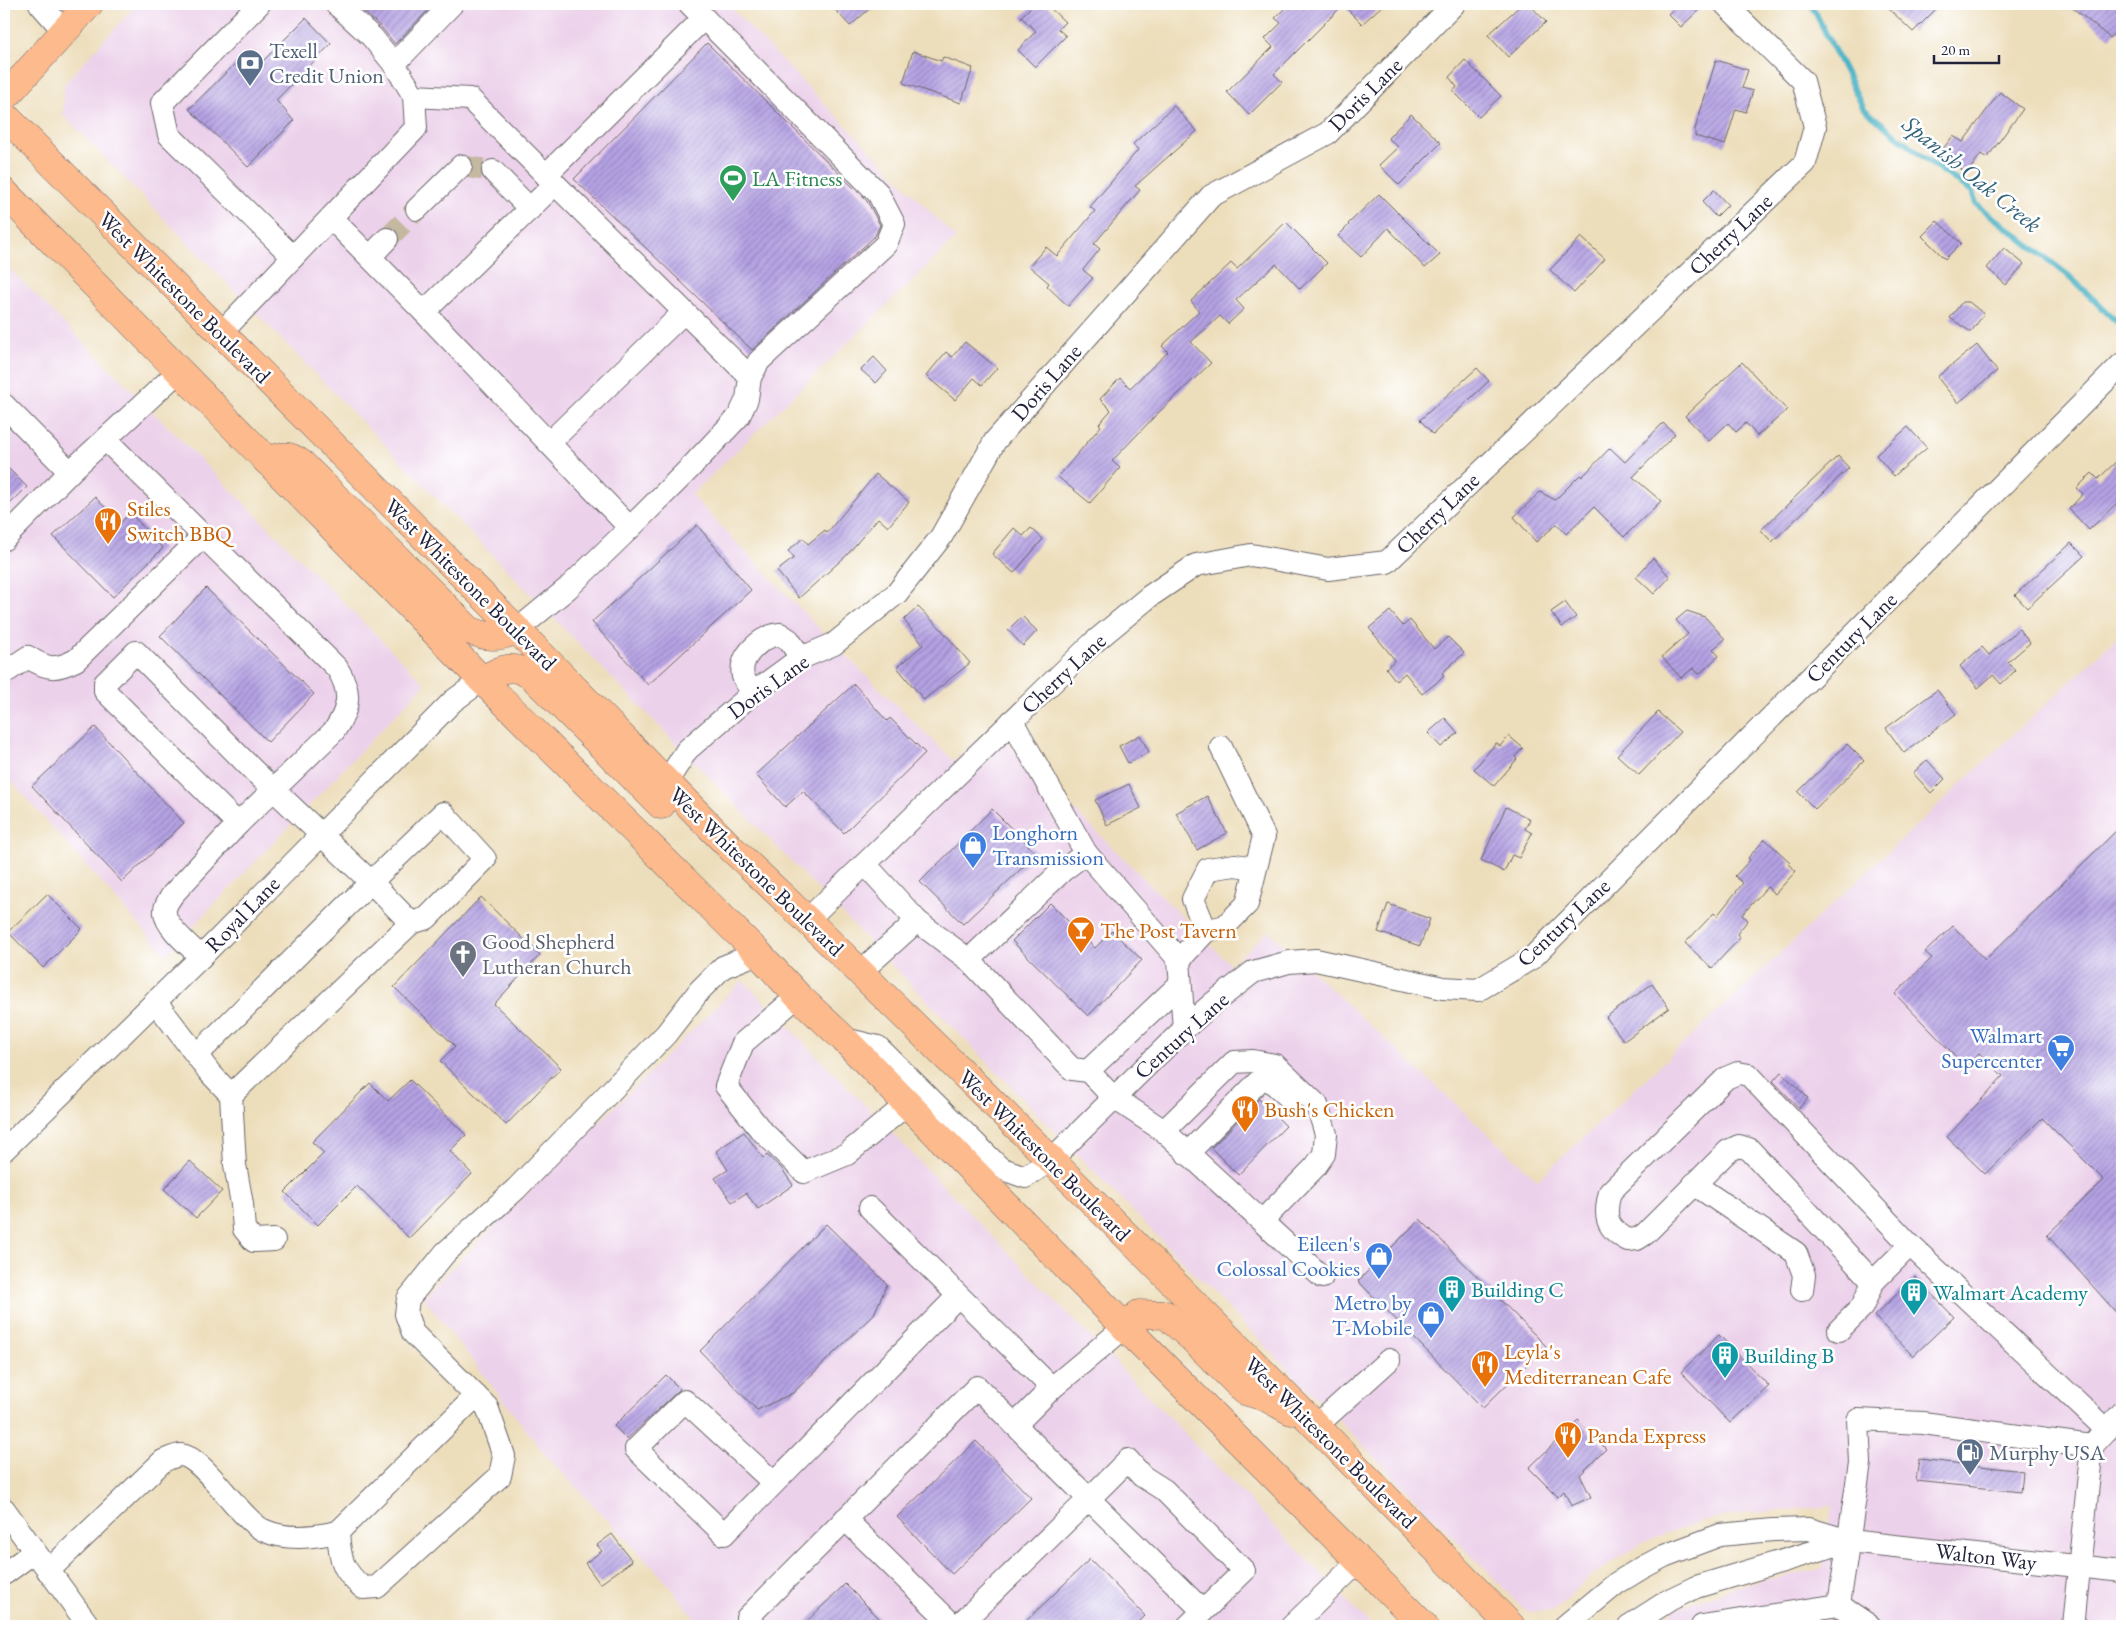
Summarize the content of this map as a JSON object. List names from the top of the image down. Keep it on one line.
{"streets":{"main road":["West Whitestone Boulevard"],"street":["Doris Lane","Cherry Lane","Century Lane","Royal Lane","Walton Way"]},"crossings":[["Doris Lane","West Whitestone Boulevard"],["Cherry Lane","West Whitestone Boulevard"],["West Whitestone Boulevard","Century Lane"]],"water":["Spanish Oak Creek"],"places":{"bank":["Texell Credit Union"],"sports":["LA Fitness"],"restaurant":["Stiles Switch BBQ","Bush's Chicken","Leyla's Mediterranean Cafe","Panda Express"],"shop":["Longhorn Transmission","Eileen's Colossal Cookies","Metro by T-Mobile"],"bar":["The Post Tavern"],"church":["Good Shepherd Lutheran Church"],"supermarket":["Walmart Supercenter"],"building":["Building C","Walmart Academy","Building B"],"fuel station":["Murphy USA"]},"scale_bar":"20 m"}
